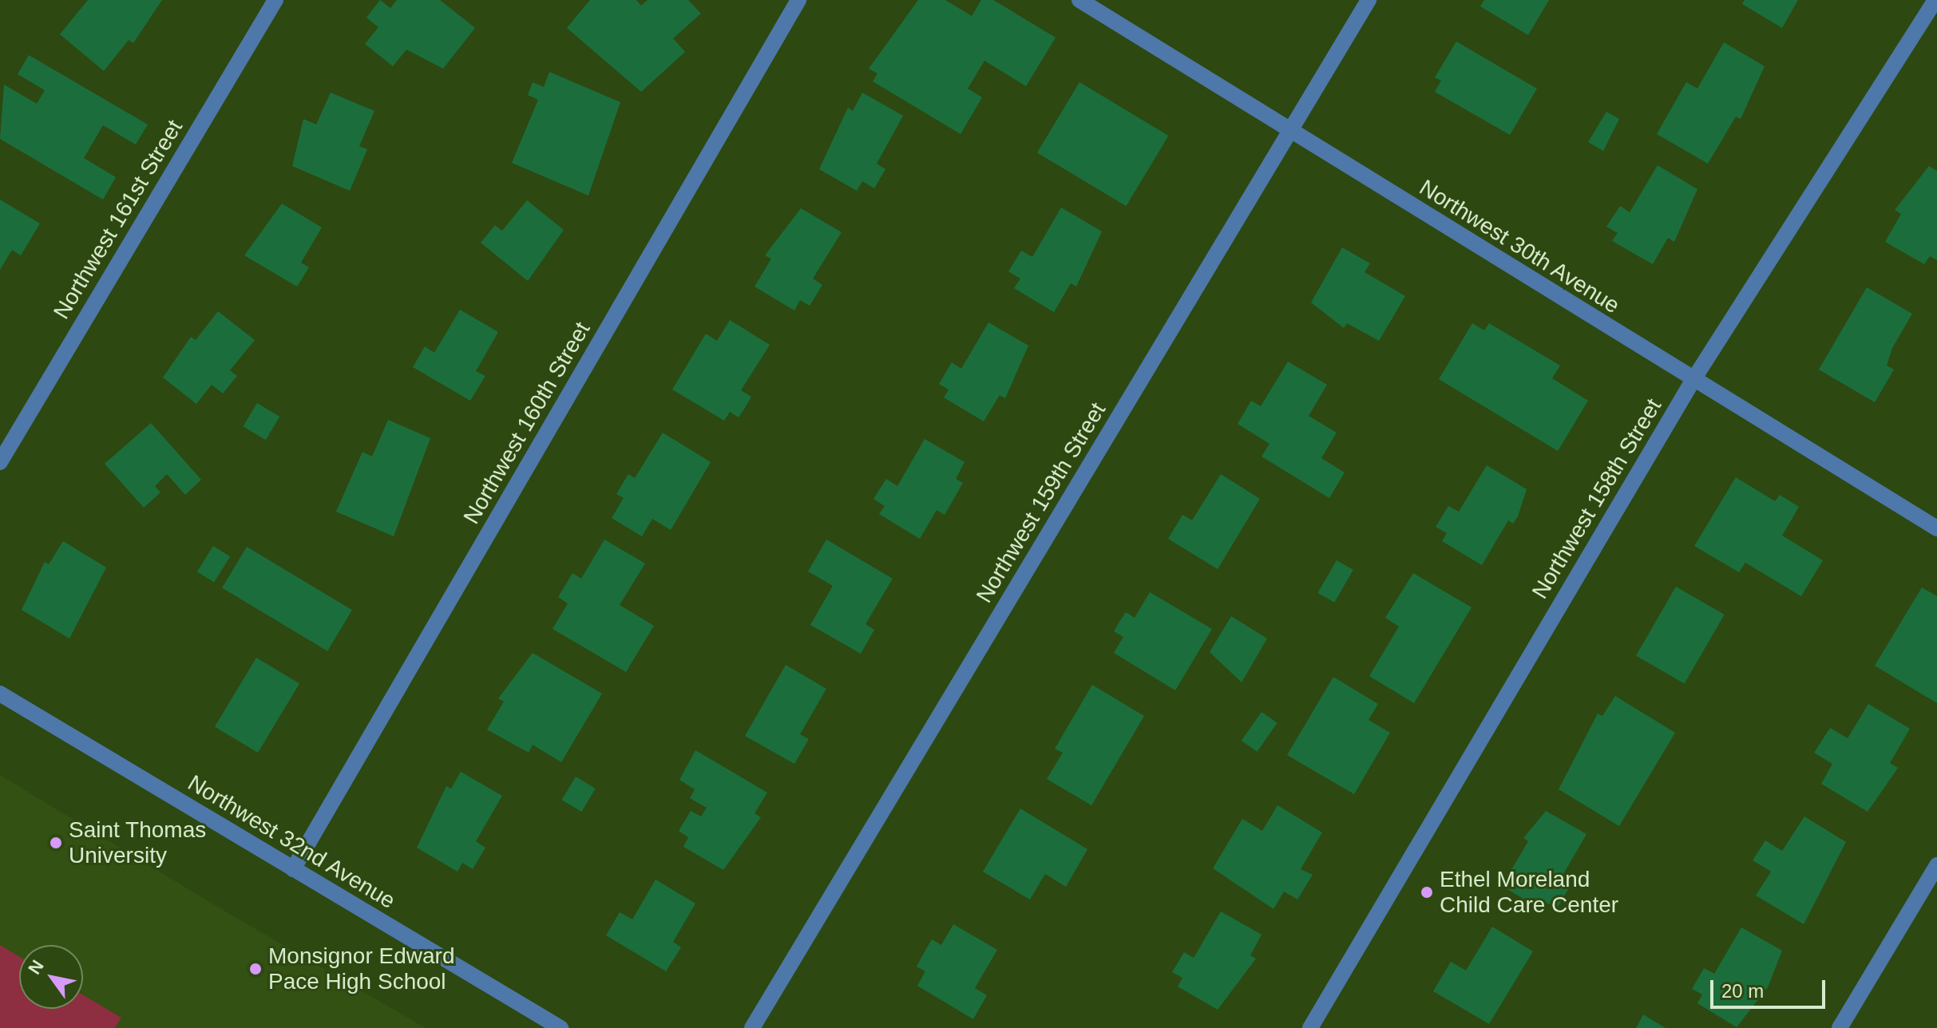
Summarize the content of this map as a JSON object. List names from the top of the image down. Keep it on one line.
{"streets":{"street":["Northwest 161st Street","Northwest 30th Avenue","Northwest 160th Street","Northwest 158th Street","Northwest 159th Street","Northwest 32nd Avenue"]},"crossings":[["Northwest 30th Avenue","Northwest 158th Street"],["Northwest 30th Avenue","Northwest 159th Street"],["Northwest 160th Street","Northwest 32nd Avenue"]],"places":["Saint Thomas University","Ethel Moreland Child Care Center","Monsignor Edward Pace High School"],"scale_bar":"20 m","north":"top left"}
